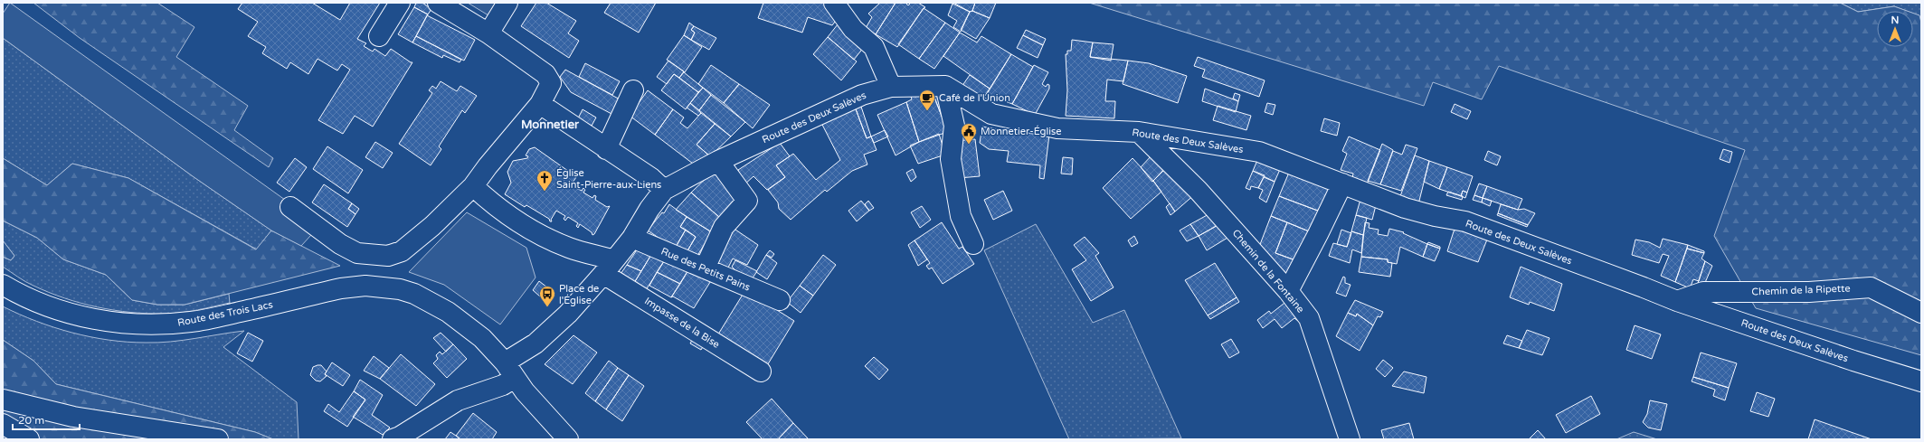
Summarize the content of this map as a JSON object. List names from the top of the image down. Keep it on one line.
{"streets":{"street":["Route des Deux Salèves","Rue des Petits Pains","Chemin de la Fontaine","Chemin de la Ripette","Route des Trois Lacs","Impasse de la Bise"]},"crossings":[["Route des Deux Salèves","Rue des Petits Pains"],["Route des Deux Salèves","Chemin de la Fontaine"],["Route des Deux Salèves","Chemin de la Ripette"],["Route des Deux Salèves","Route des Trois Lacs"],["Route des Deux Salèves","Impasse de la Bise"]],"districts":["Monnetier"],"places":{"cafe":["Café de l'Union"],"public building":["Monnetier-Église"],"church":["Église Saint-Pierre-aux-Liens"],"bus stop":["Place de l'Église"]},"scale_bar":"20 m","north":"top"}
